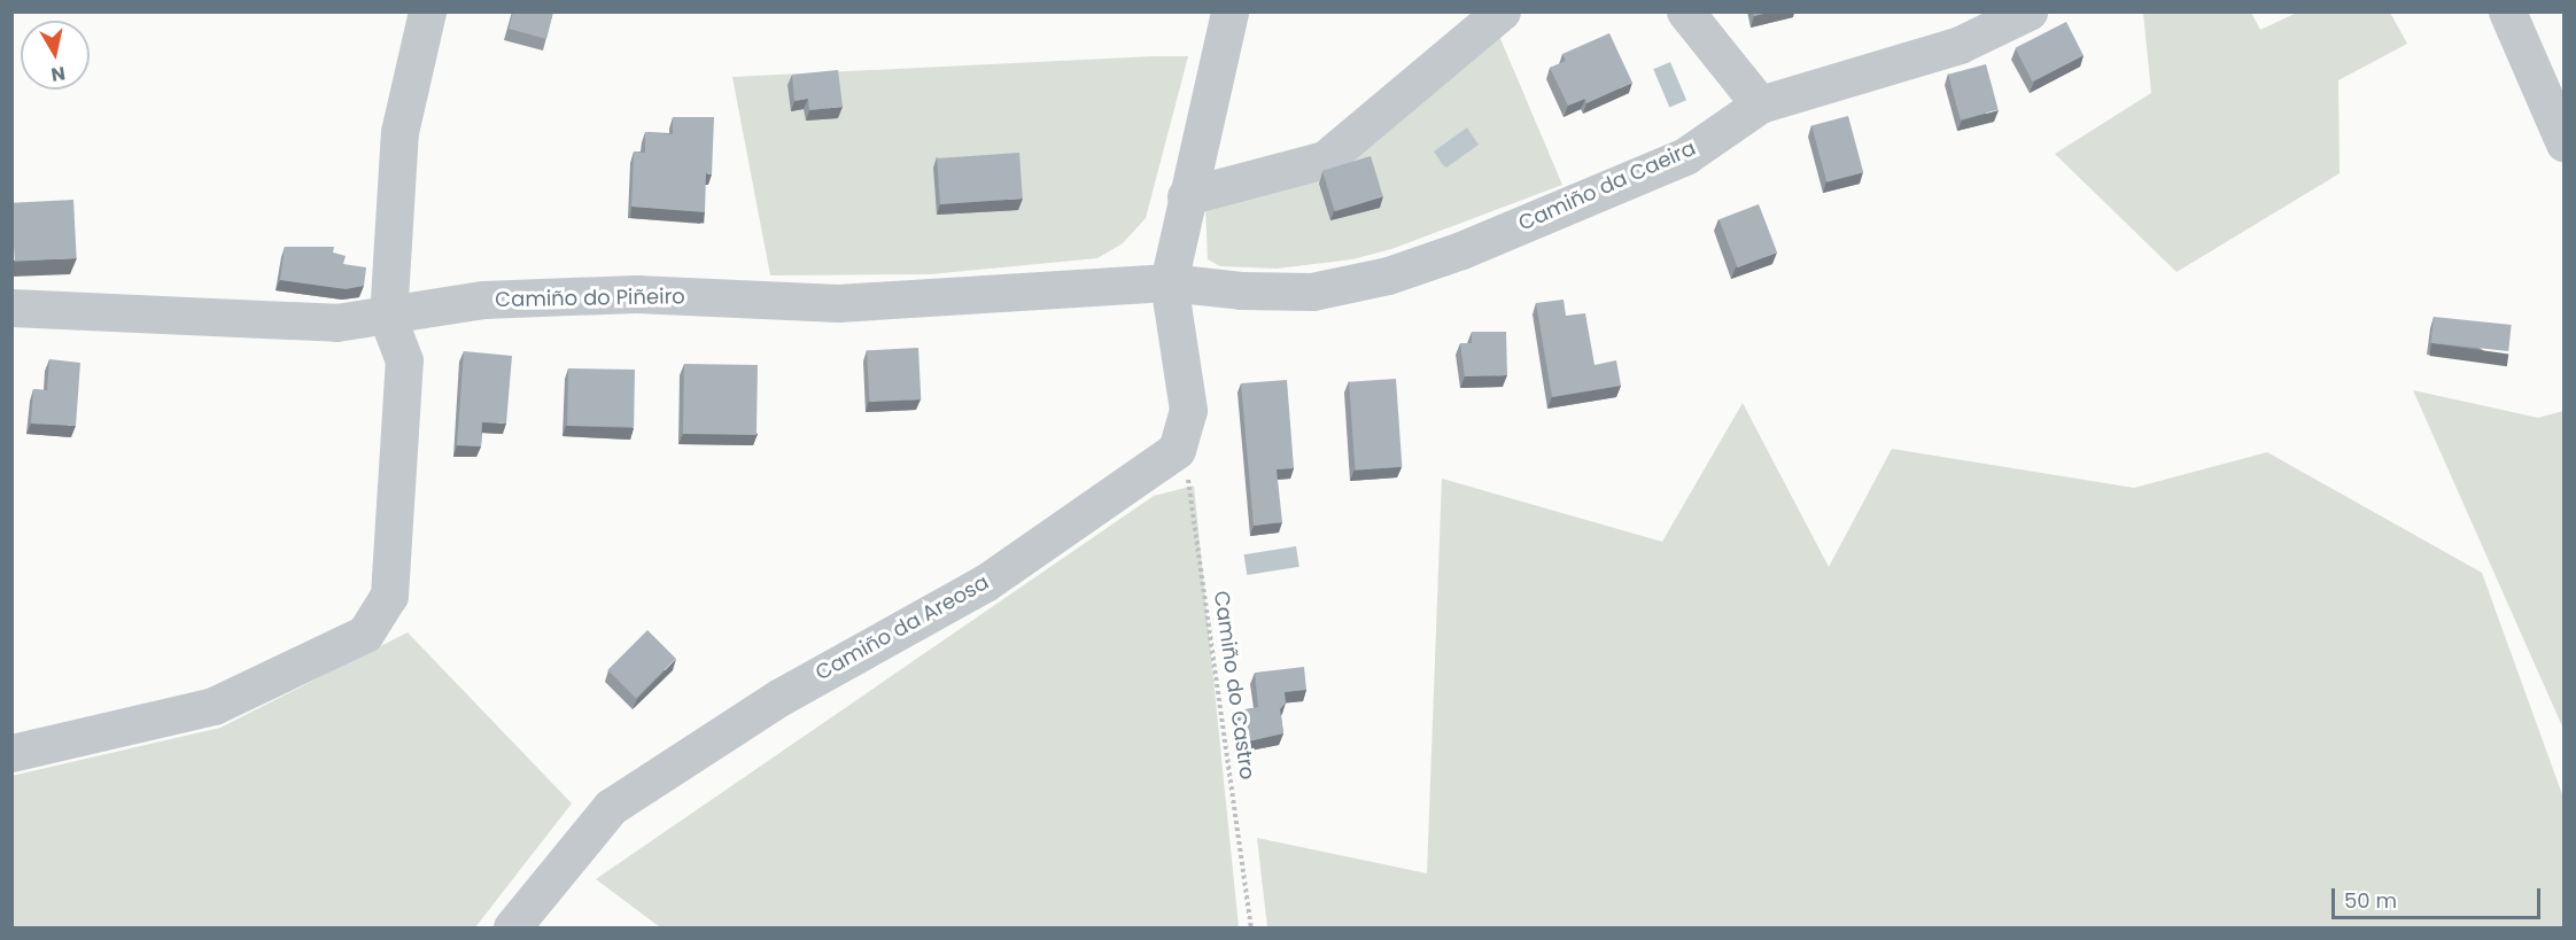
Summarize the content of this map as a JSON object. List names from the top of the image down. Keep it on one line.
{"streets":{"street":["Camiño da Caeira","Camiño do Piñeiro","Camiño da Areosa"],"path":["Camiño do Castro"]},"crossings":[["Camiño da Caeira","Camiño do Piñeiro"],["Camiño da Areosa","Camiño do Castro"]],"scale_bar":"50 m","north":"bottom"}
